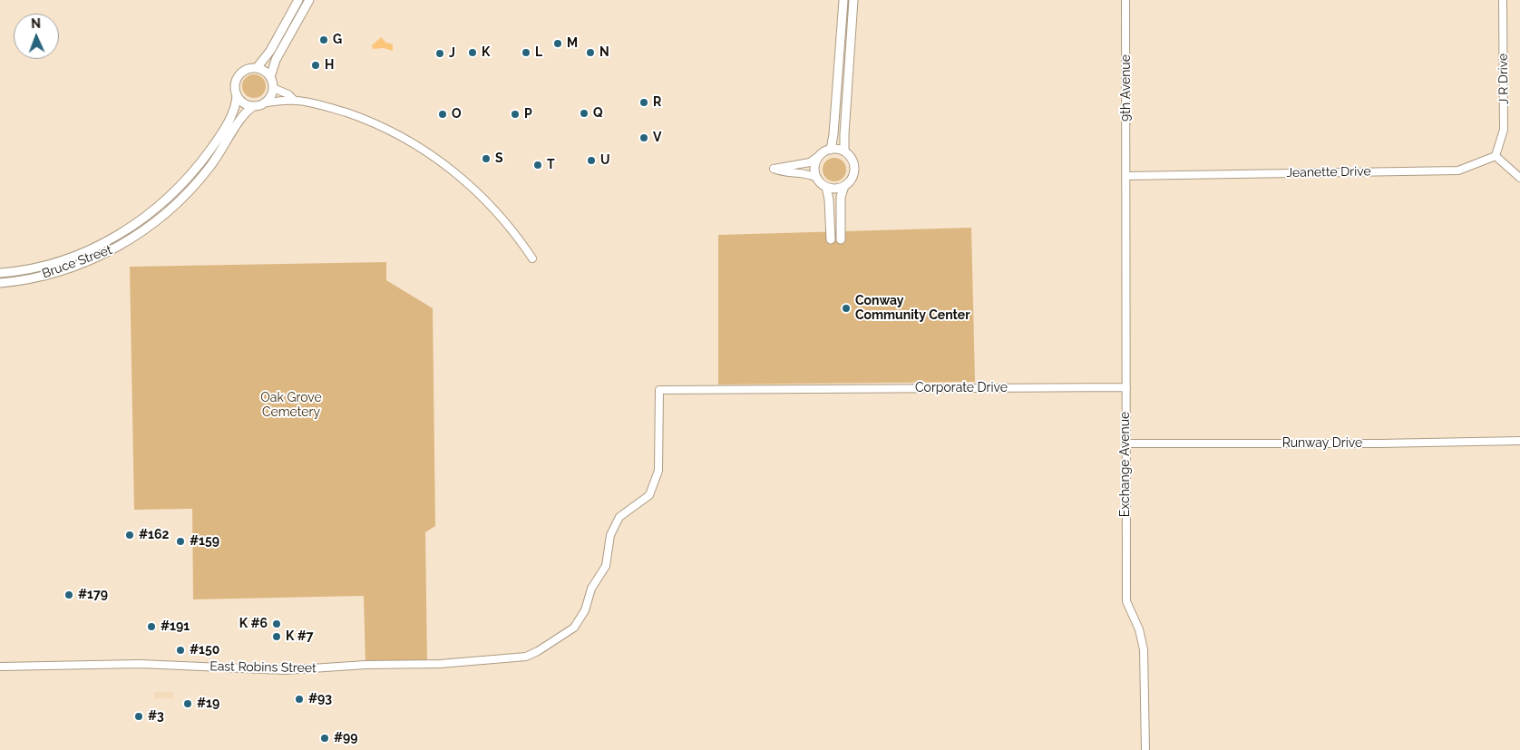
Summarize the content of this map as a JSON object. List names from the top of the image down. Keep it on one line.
{"streets":{"street":["J R Drive","9th Avenue","Jeanette Drive","Bruce Street","Corporate Drive","Runway Drive","Exchange Avenue","East Robins Street"]},"crossings":[["J R Drive","Jeanette Drive"],["9th Avenue","Jeanette Drive"],["9th Avenue","Exchange Avenue"],["Jeanette Drive","Exchange Avenue"],["Corporate Drive","Exchange Avenue"],["Corporate Drive","East Robins Street"],["Runway Drive","Exchange Avenue"]],"parks":["Oak Grove Cemetery"],"places":["G","M","K","L","N","J","H","R","Q","O","P","V","S","U","T","Conway Community Center","#162","#159","#179","K #6","#191","K #7","#150","#93","#19","#3","#99"],"north":"top"}
